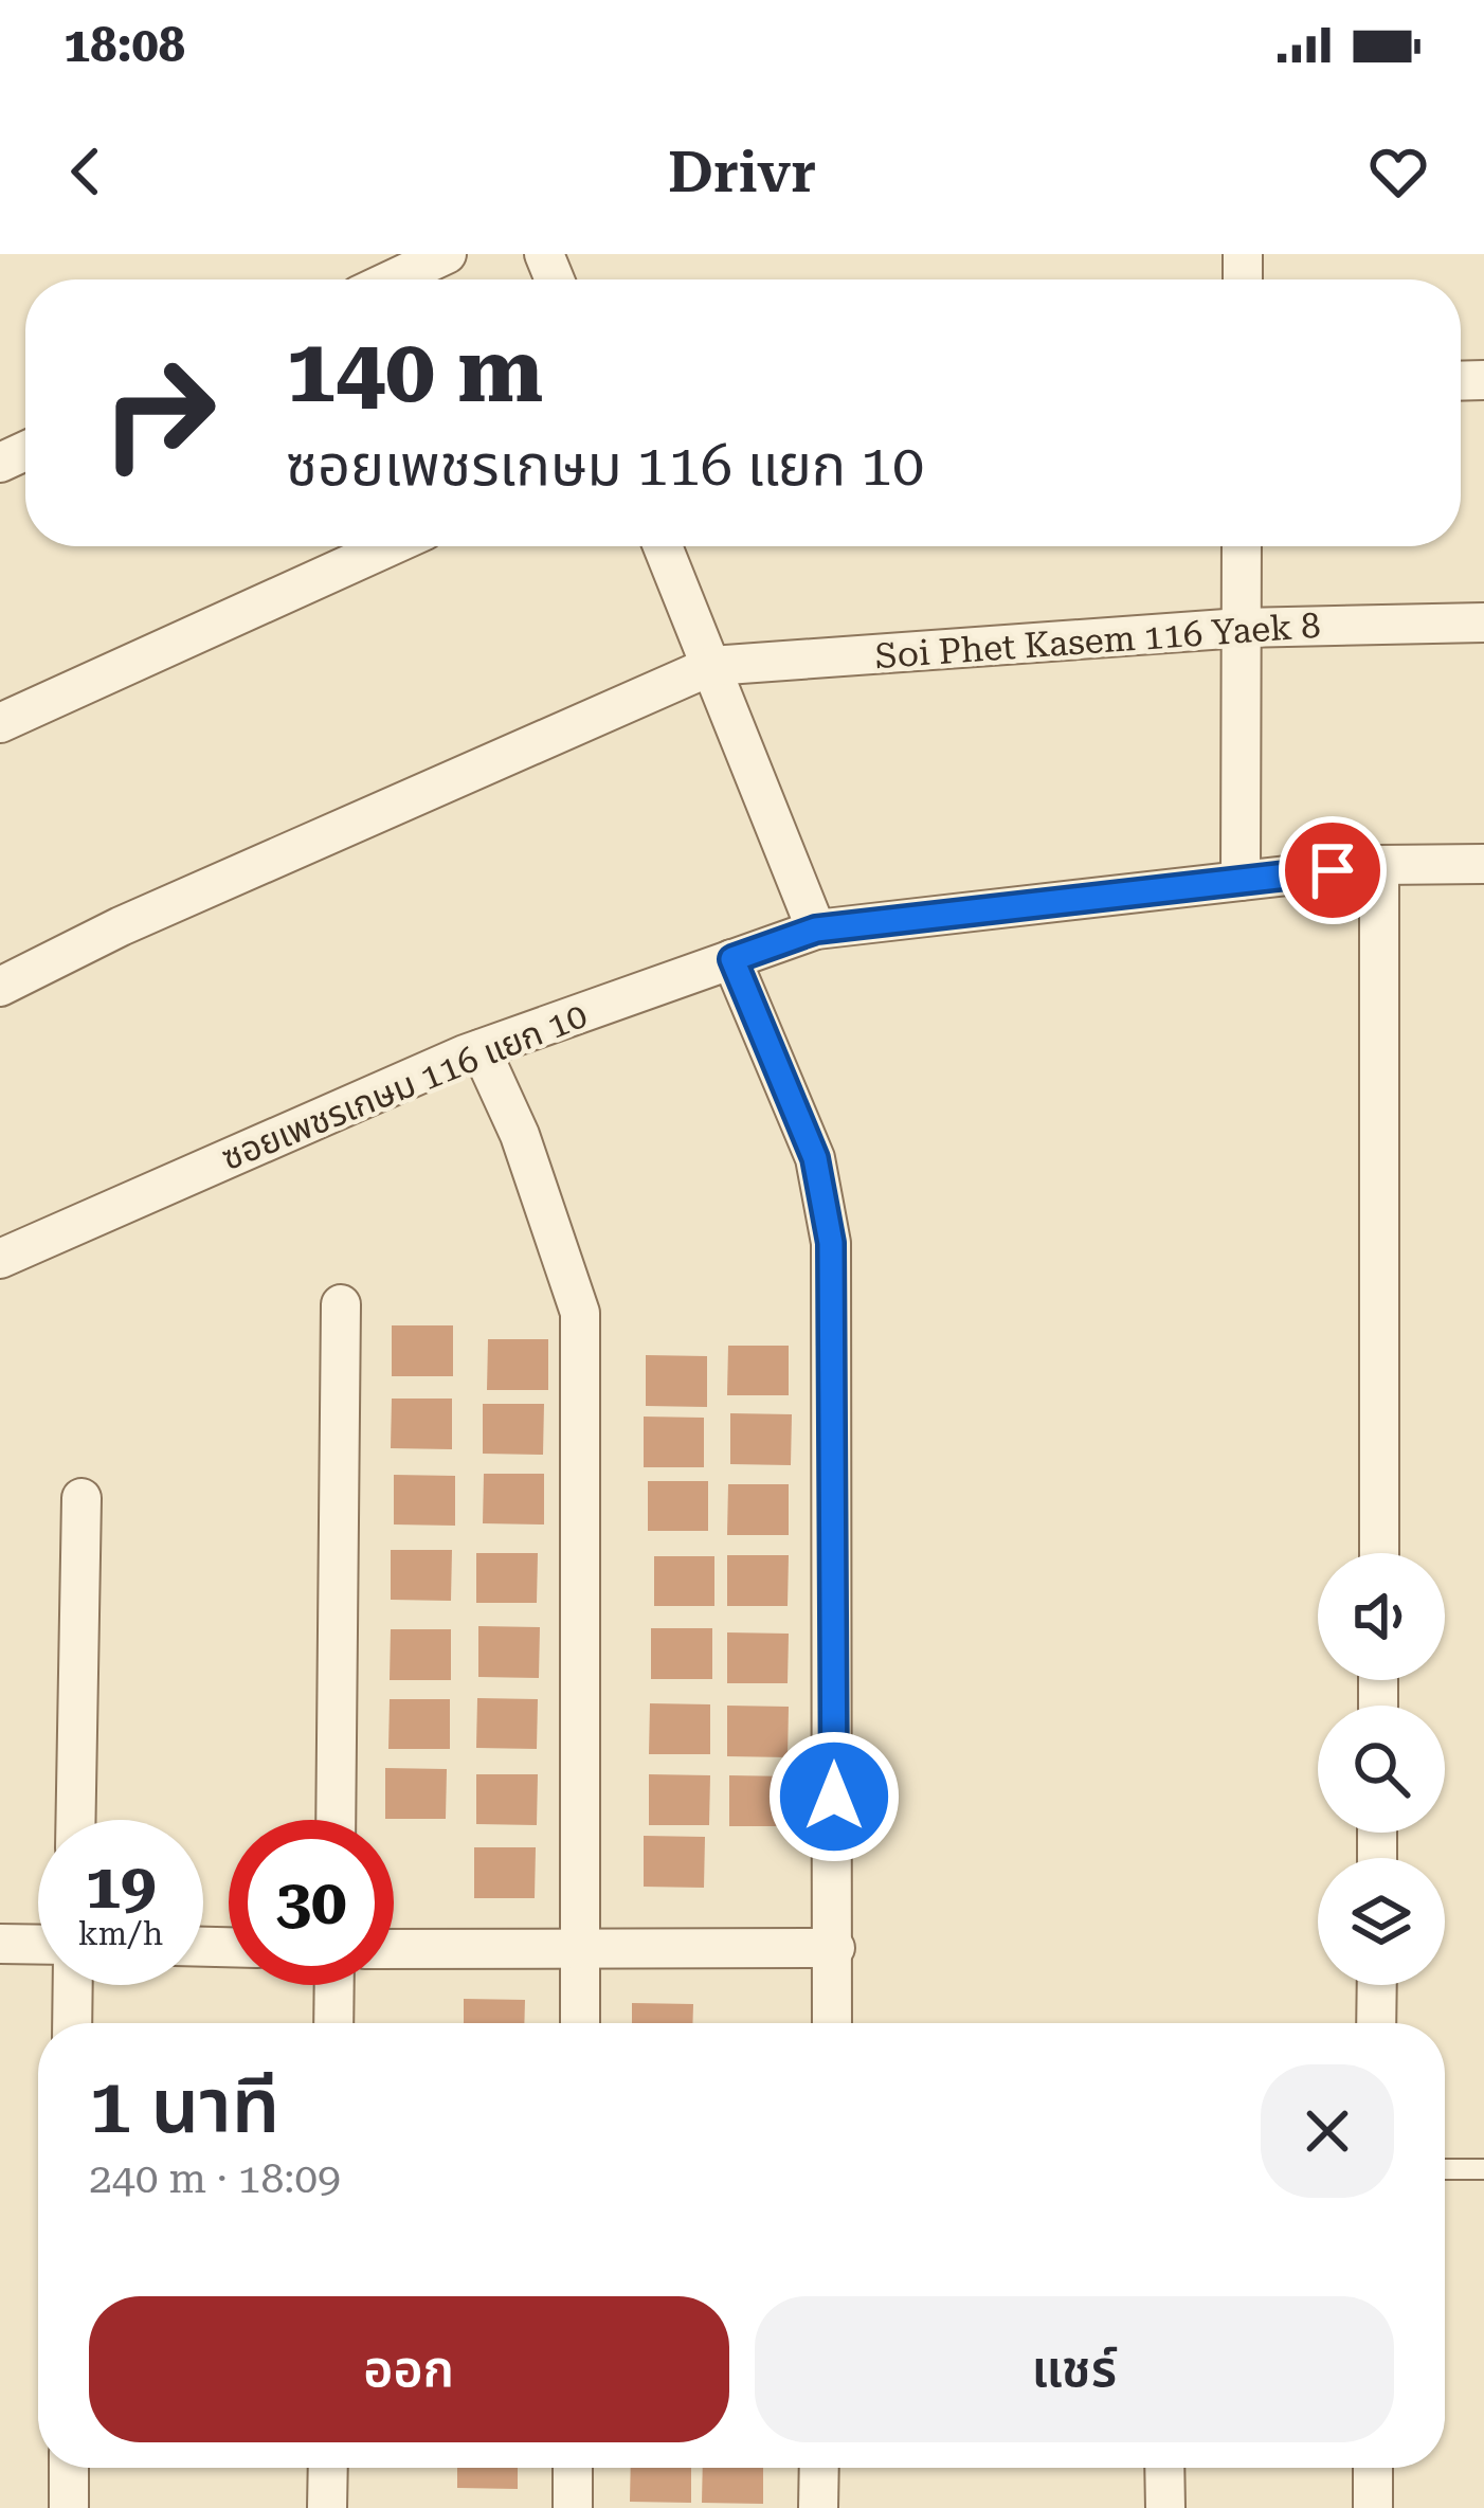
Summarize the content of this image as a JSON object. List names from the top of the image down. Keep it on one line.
{"streets":{"street":["Soi Phet Kasem 116 Yaek 8","ซอยเพชรเกษม 116 แยก 10"]},"page":{"status":"18:08","header":"Drivr","turn":["140 m","ซอยเพชรเกษม 116 แยก 10"],"speed":"19 km/h","limit":"30","heading":["1 นาที","240 m · 18:09"],"buttons":["ออก","แชร์"]}}
